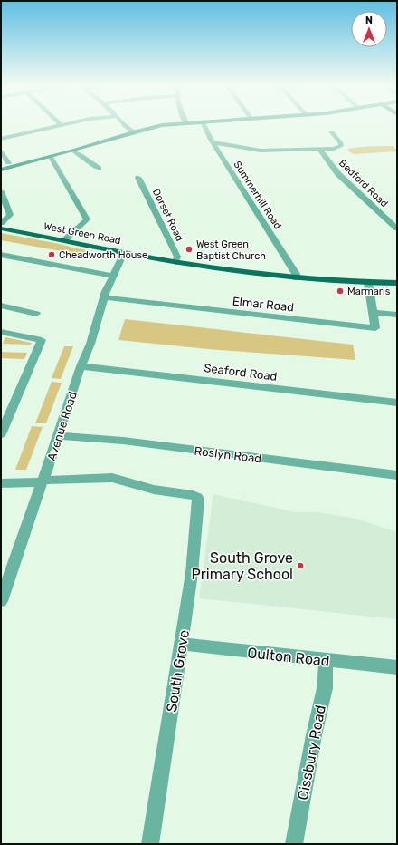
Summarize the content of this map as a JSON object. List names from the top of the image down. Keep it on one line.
{"streets":{"main road":["West Green Road"],"street":["Bedford Road","Summerhill Road","Dorset Road","Elmar Road","Seaford Road","Avenue Road","Roslyn Road","Oulton Road","South Grove","Cissbury Road"]},"crossings":[["Summerhill Road","West Green Road"],["Dorset Road","West Green Road"],["West Green Road","Elmar Road"],["West Green Road","Avenue Road"],["Elmar Road","Avenue Road"],["Seaford Road","Avenue Road"],["Avenue Road","Roslyn Road"],["Avenue Road","South Grove"],["Oulton Road","South Grove"],["Oulton Road","Cissbury Road"]],"places":["West Green Baptist Church","Cheadworth House","Marmaris","South Grove Primary School"],"north":"top"}
